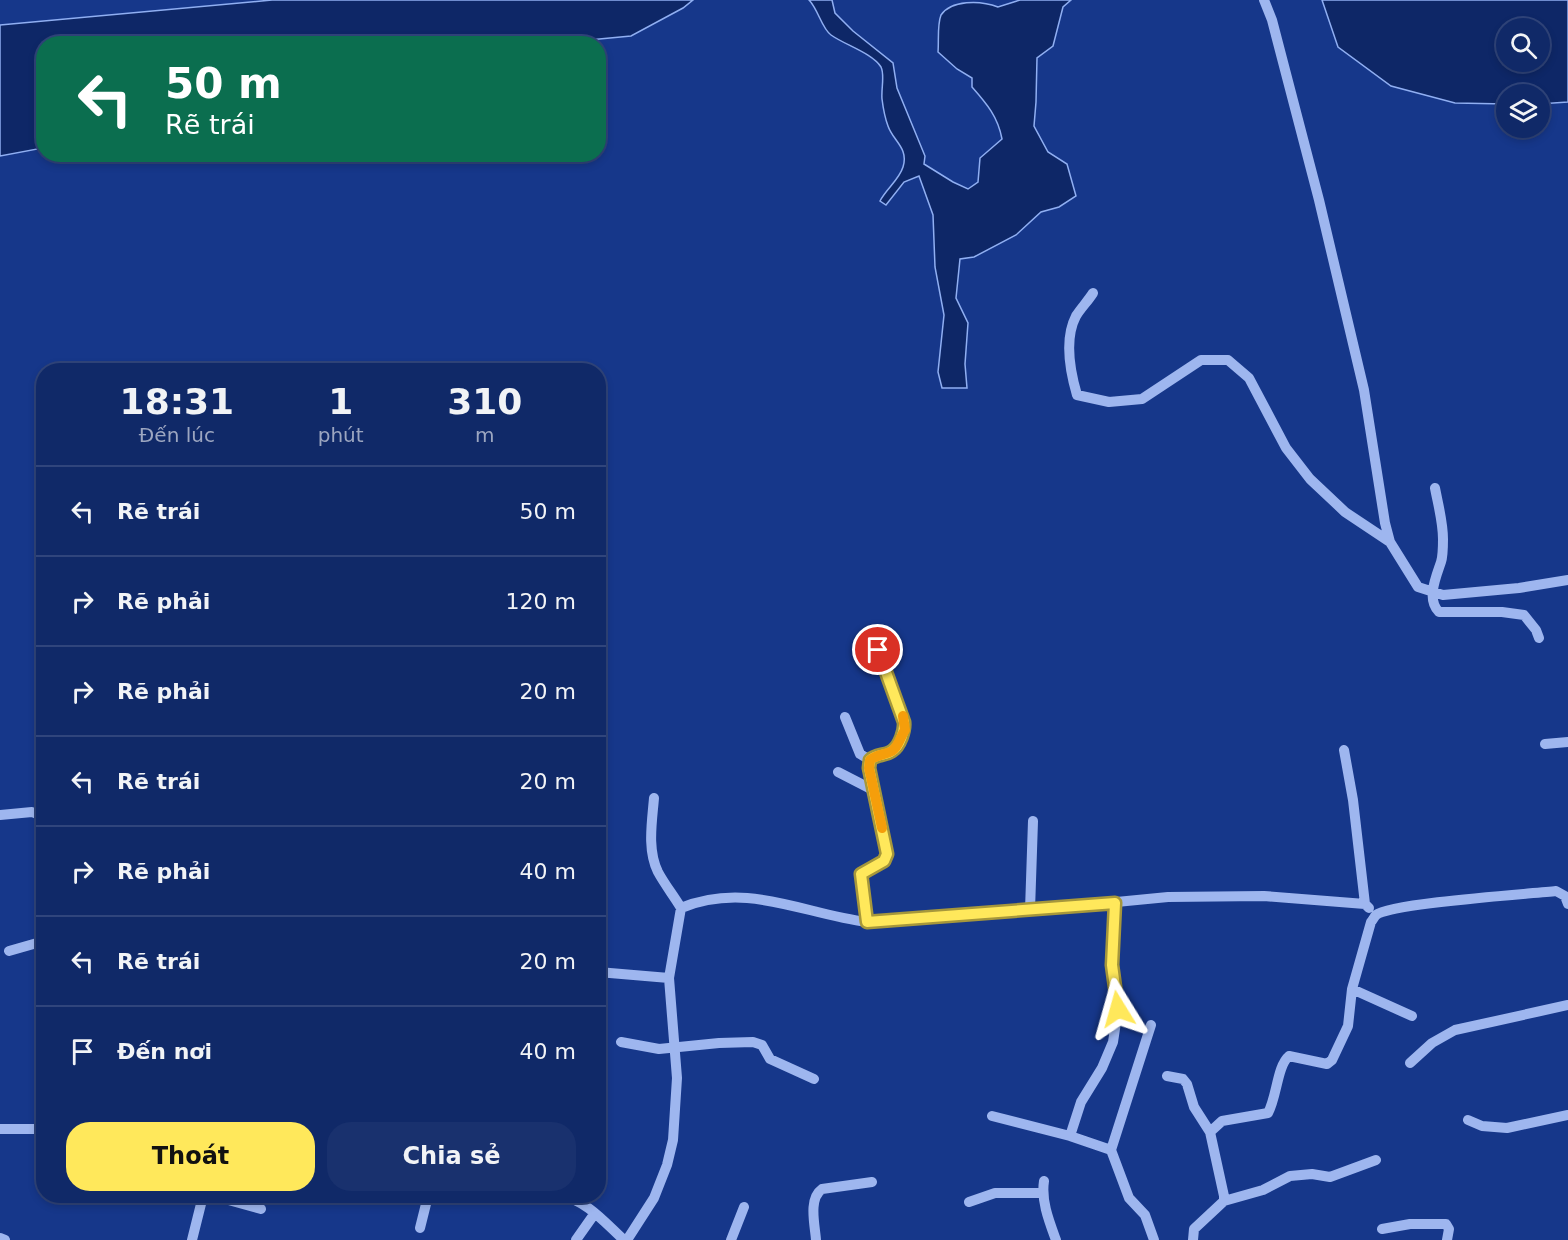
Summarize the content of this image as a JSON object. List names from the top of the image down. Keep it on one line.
{"page":{"turn":["50 m","Rẽ trái"],"eta":["18:31","Đến lúc","1","phút","310","m"],"list":[{"name":"Rẽ trái","value":"50 m"},{"name":"Rẽ phải","value":"120 m"},{"name":"Rẽ phải","value":"20 m"},{"name":"Rẽ trái","value":"20 m"},{"name":"Rẽ phải","value":"40 m"},{"name":"Rẽ trái","value":"20 m"},{"name":"Đến nơi","value":"40 m"}],"buttons":["Thoát","Chia sẻ"]}}
